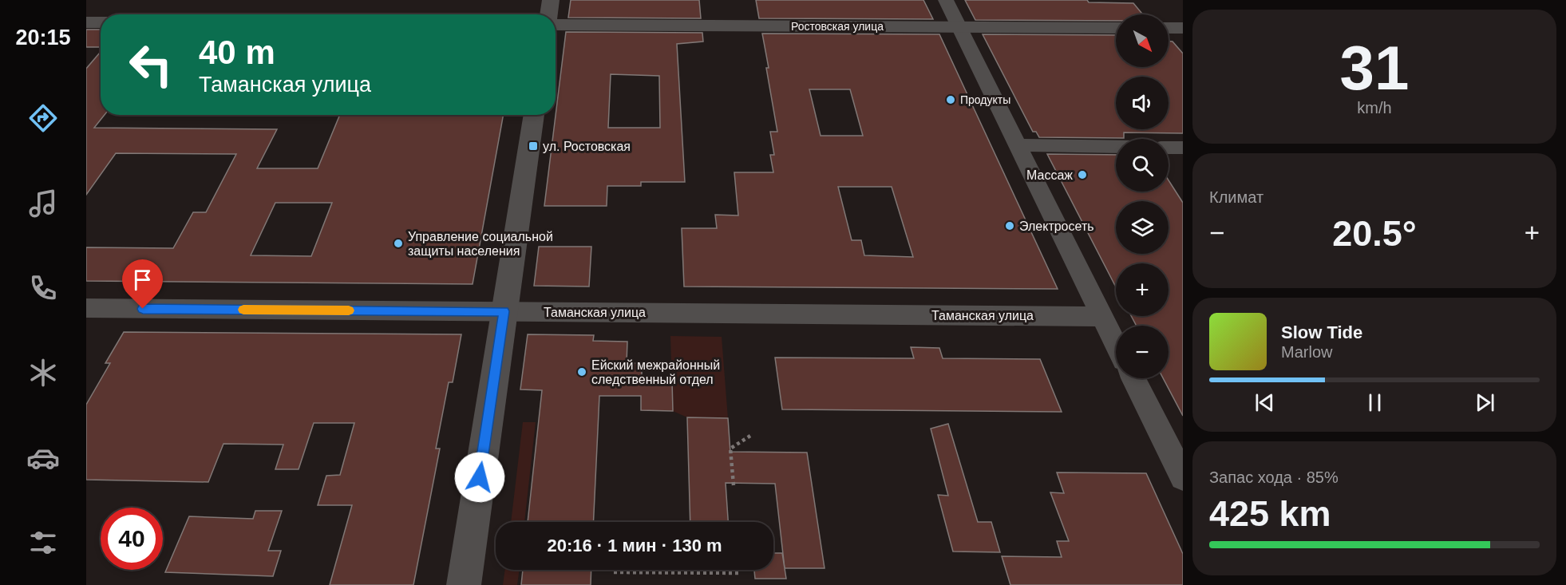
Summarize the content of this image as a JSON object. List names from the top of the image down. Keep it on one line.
{"streets":{"street":["Ростовская улица","Таманская улица"]},"places":{"other":["Продукты","Массаж","Электросеть","Управление социальной защиты населения","Ейский межрайонный следственный отдел"],"transit":["ул. Ростовская"]},"north":"bottom right","page":{"tabs":"20:15","tile":[["31","km/h"],"Климат",["Запас хода · 85%","425 km"]],"map_buttons":["+","−"],"turn":["40 m","Таманская улица"],"heat":["−","20.5°","+"],"song":["Slow Tide","Marlow"],"limit":"40","trip":"20:16 · 1 мин · 130 m"}}
